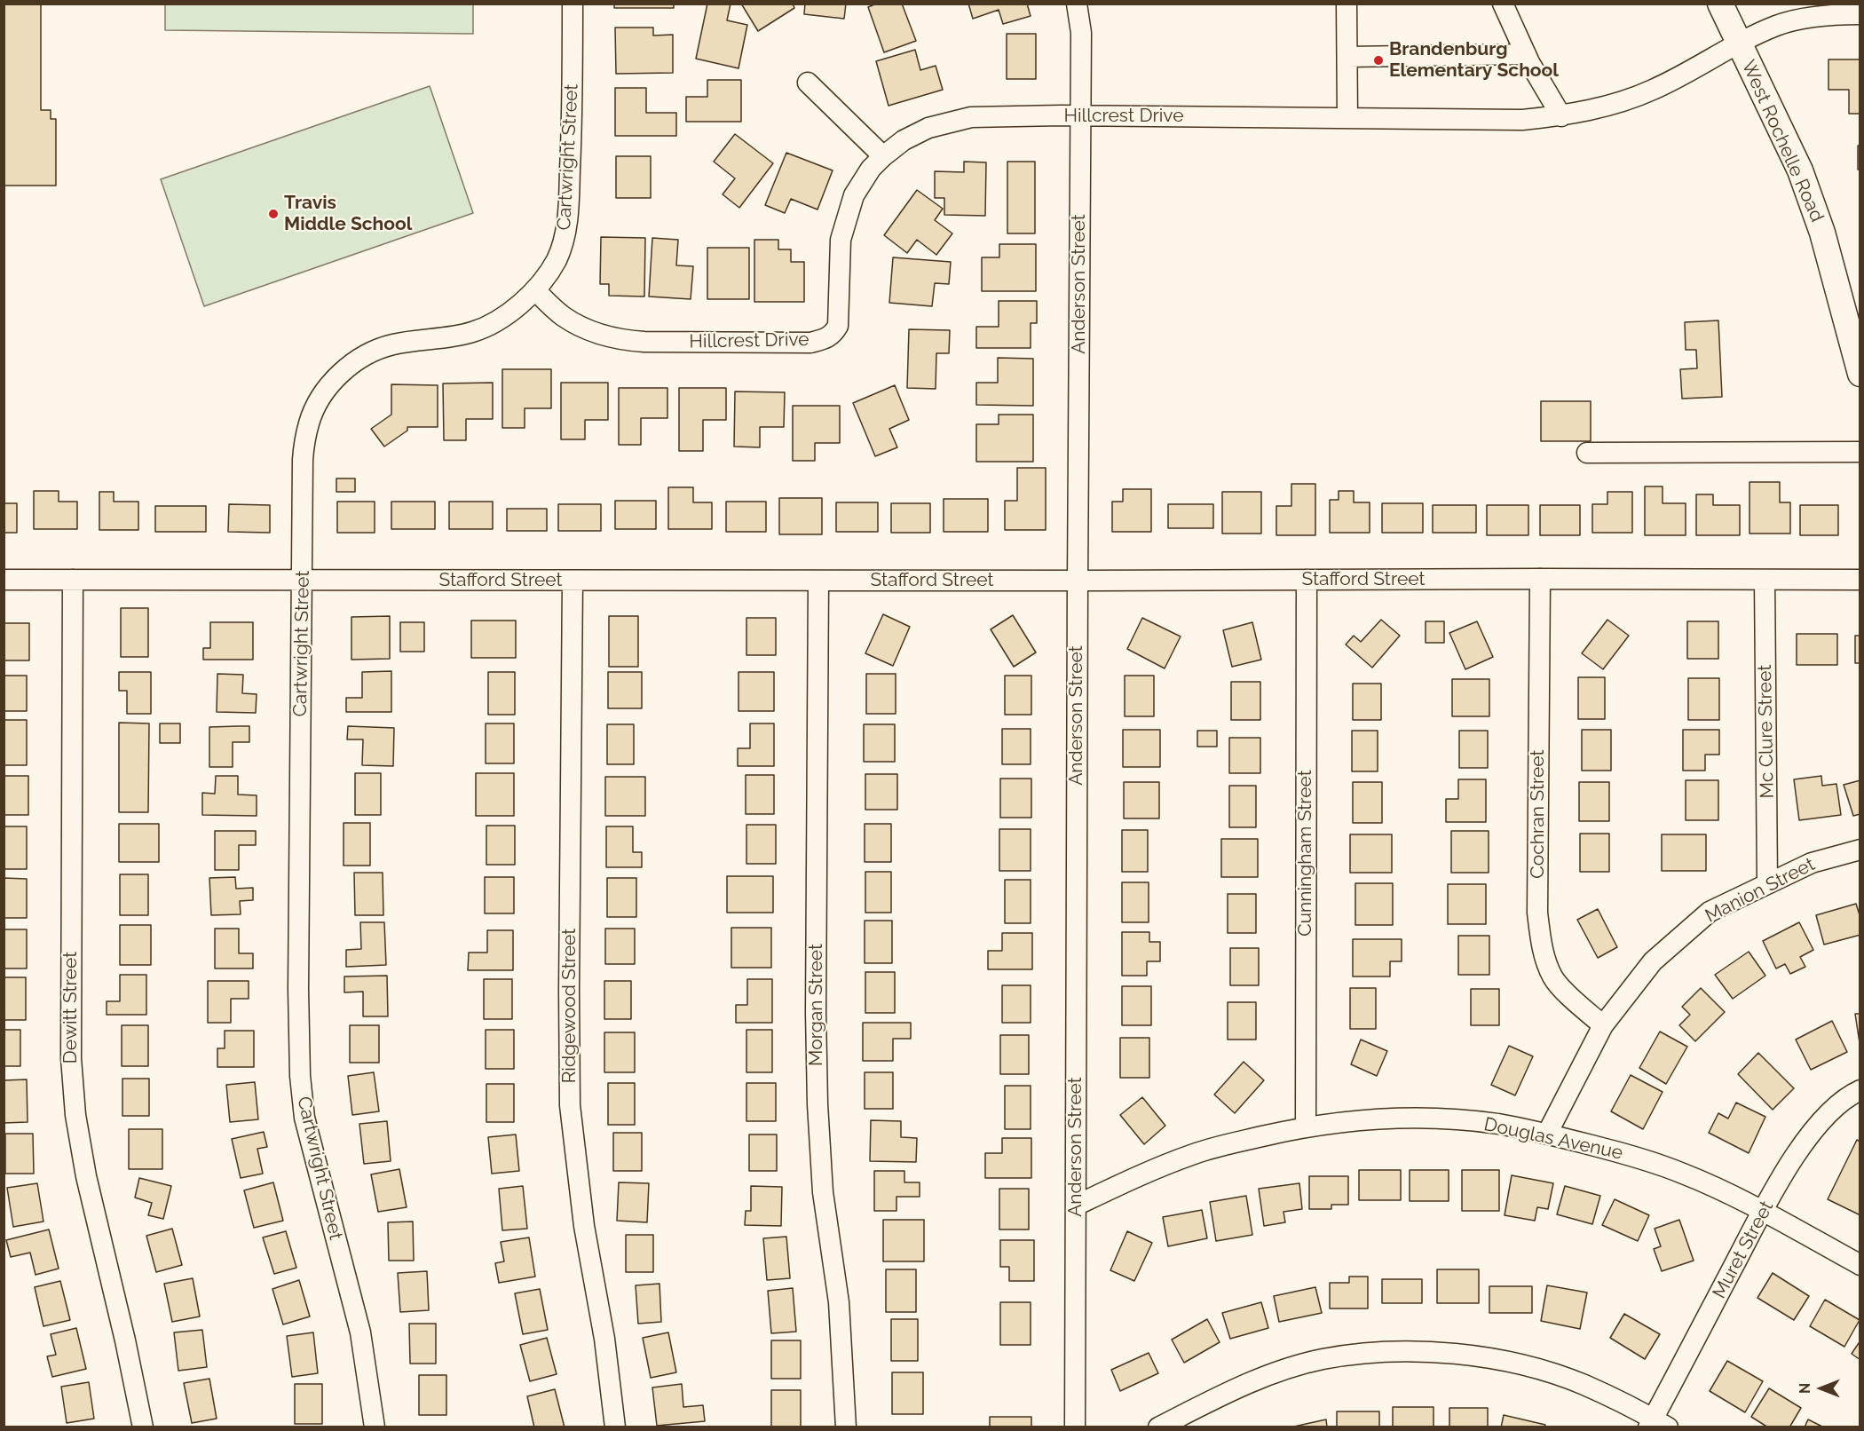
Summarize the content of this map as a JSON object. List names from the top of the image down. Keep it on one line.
{"streets":{"main road":["West Rochelle Road"],"street":["Hillcrest Drive","Cartwright Street","Anderson Street","Stafford Street","Mc Clure Street","Cochran Street","Cunningham Street","Manion Street","Morgan Street","Ridgewood Street","Dewitt Street","Douglas Avenue","Muret Street"]},"crossings":[["Hillcrest Drive","West Rochelle Road"],["Hillcrest Drive","Cartwright Street"],["Hillcrest Drive","Anderson Street"],["Cartwright Street","Stafford Street"],["Anderson Street","Stafford Street"],["Anderson Street","Douglas Avenue"],["Stafford Street","Mc Clure Street"],["Stafford Street","Cochran Street"],["Stafford Street","Cunningham Street"],["Stafford Street","Morgan Street"],["Stafford Street","Ridgewood Street"],["Stafford Street","Dewitt Street"],["Mc Clure Street","Manion Street"],["Cochran Street","Manion Street"],["Cunningham Street","Douglas Avenue"],["Manion Street","Douglas Avenue"],["Douglas Avenue","Muret Street"]],"places":["Brandenburg Elementary School","Travis Middle School"],"north":"left"}
